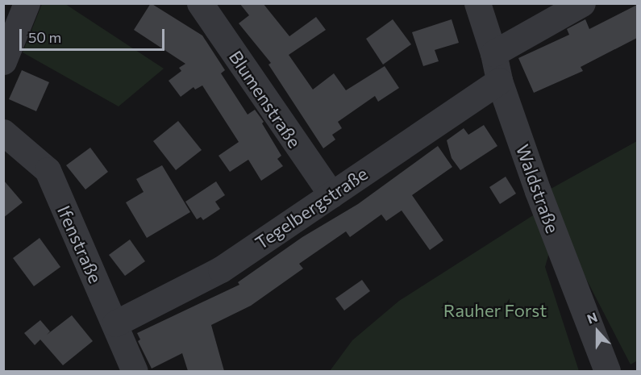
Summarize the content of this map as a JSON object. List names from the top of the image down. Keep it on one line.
{"streets":{"street":["Blumenstraße","Waldstraße","Tegelbergstraße","Ifenstraße"]},"crossings":[["Blumenstraße","Tegelbergstraße"],["Waldstraße","Tegelbergstraße"],["Tegelbergstraße","Ifenstraße"]],"parks":["Rauher Forst"],"scale_bar":"50 m","north":"top"}
